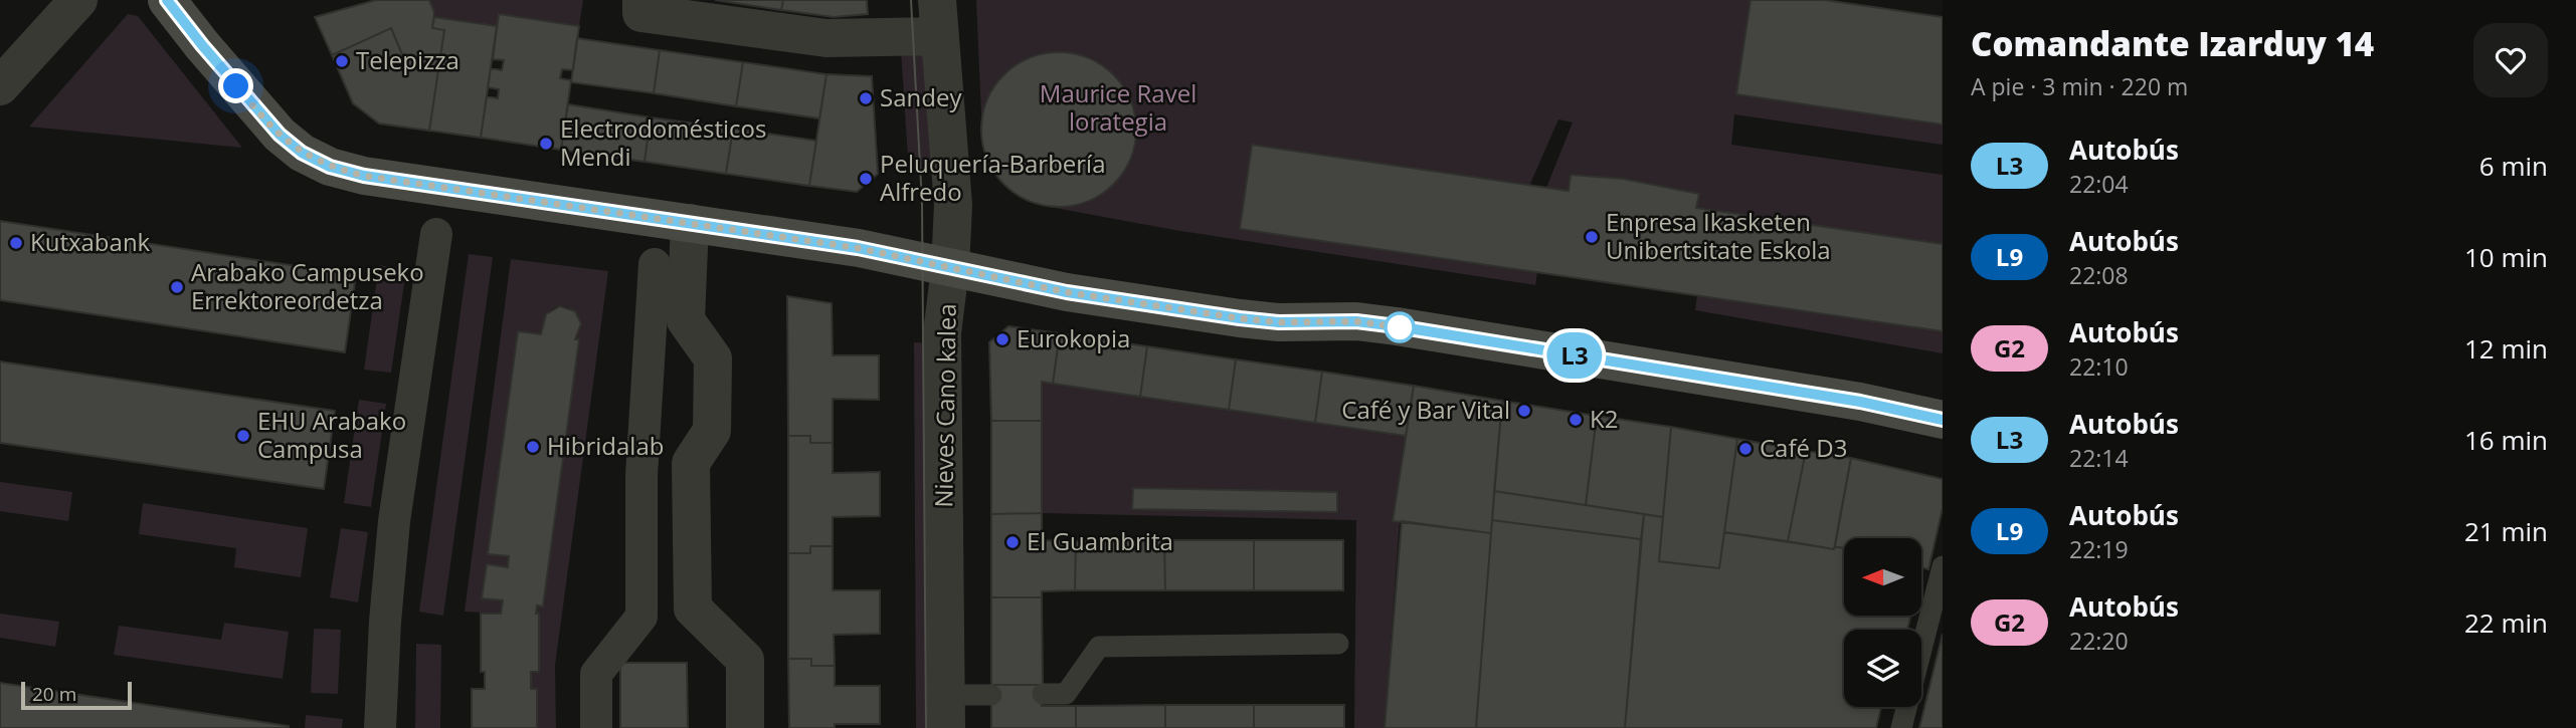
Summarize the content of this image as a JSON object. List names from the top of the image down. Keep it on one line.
{"streets":{"street":["Nieves Cano kalea"]},"parks":["Maurice Ravel lorategia"],"places":["Telepizza","Sandey","Electrodomésticos Mendi","Peluquería-Barbería Alfredo","Enpresa Ikasketen Unibertsitate Eskola","Kutxabank","Arabako Campuseko Errektoreordetza","Eurokopia","Café y Bar Vital","K2","EHU Arabako Campusa","Hibridalab","Café D3","El Guambrita"],"lines":["bus line L3"],"scale_bar":"20 m","north":"left","page":{"on_map":"L3","heading":["Comandante Izarduy 14","A pie · 3 min · 220 m"],"list":[{"mark":"L3","name":"Autobús","note":"22:04","value":"6 min"},{"mark":"L9","name":"Autobús","note":"22:08","value":"10 min"},{"mark":"G2","name":"Autobús","note":"22:10","value":"12 min"},{"mark":"L3","name":"Autobús","note":"22:14","value":"16 min"},{"mark":"L9","name":"Autobús","note":"22:19","value":"21 min"},{"mark":"G2","name":"Autobús","note":"22:20","value":"22 min"}],"scale":"20 m"}}
